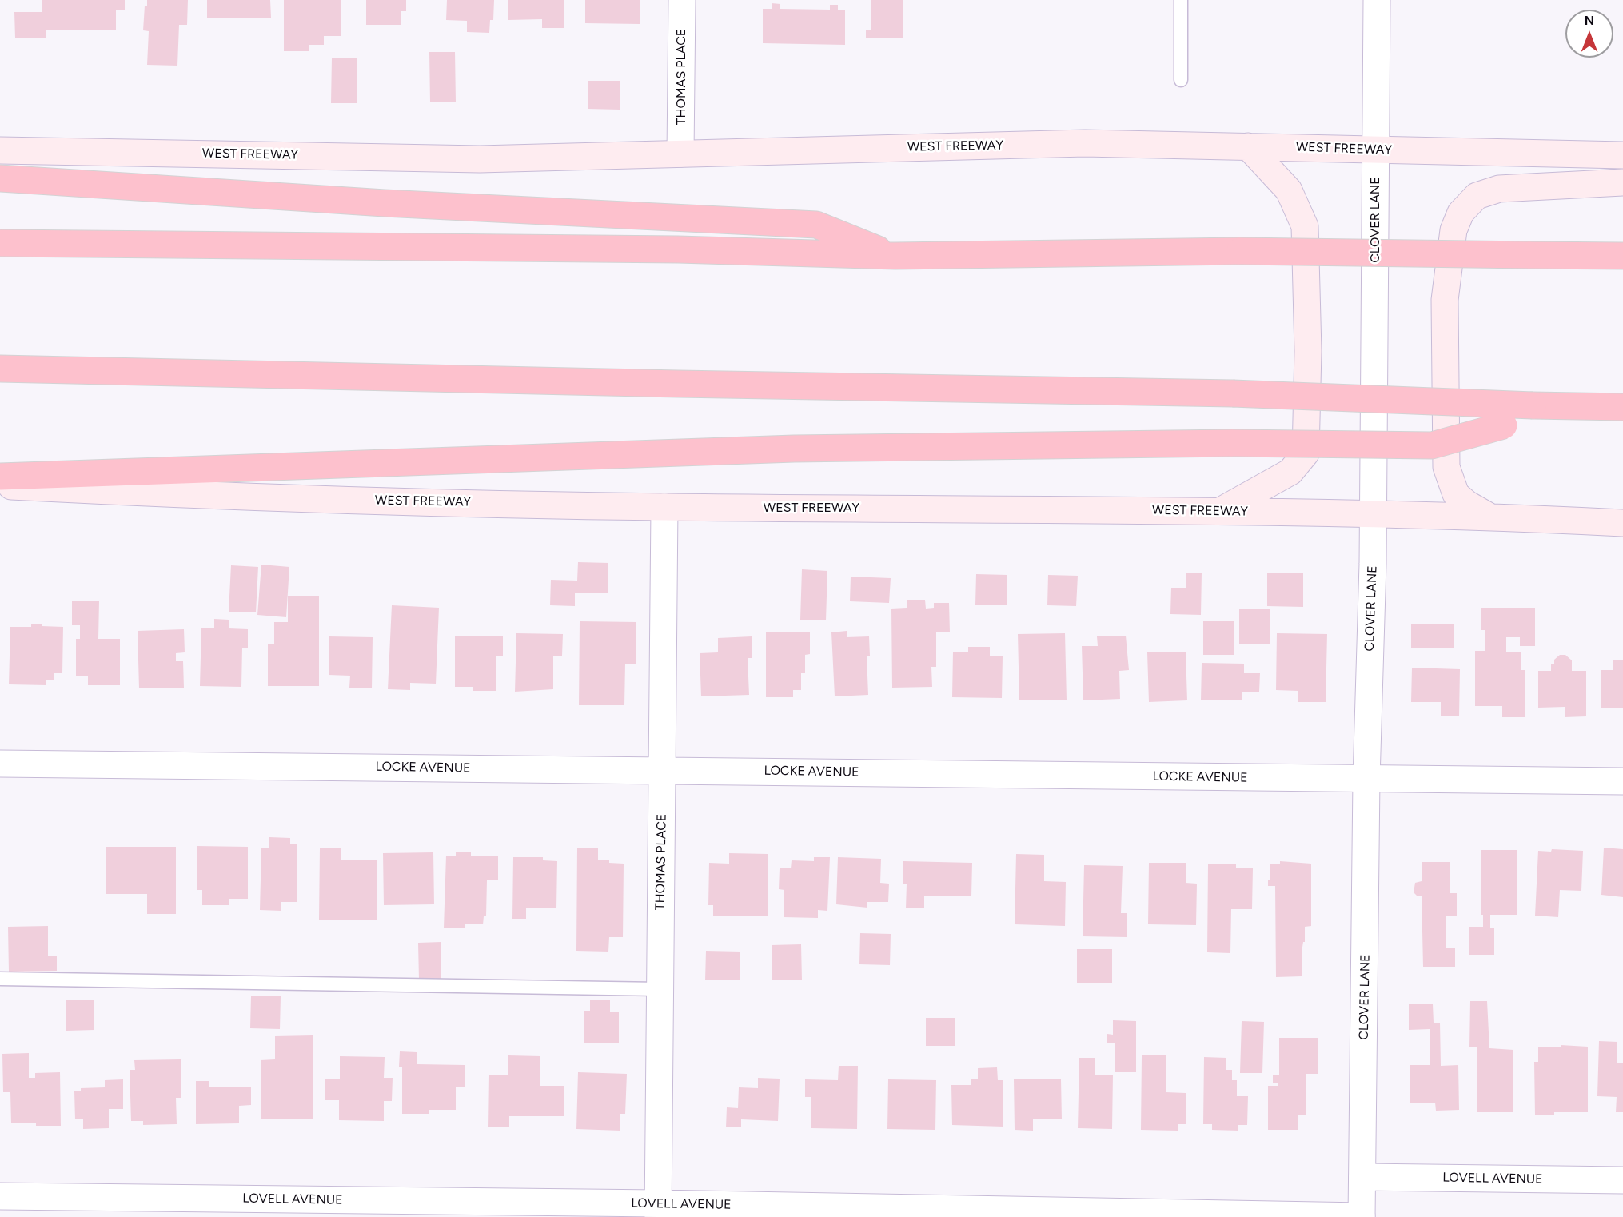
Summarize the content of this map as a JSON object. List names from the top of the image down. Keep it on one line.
{"streets":{"main road":["WEST FREEWAY"],"street":["THOMAS PLACE","CLOVER LANE","LOCKE AVENUE","LOVELL AVENUE"]},"crossings":[["THOMAS PLACE","WEST FREEWAY"],["THOMAS PLACE","LOCKE AVENUE"],["THOMAS PLACE","LOVELL AVENUE"],["WEST FREEWAY","CLOVER LANE"],["CLOVER LANE","LOCKE AVENUE"],["CLOVER LANE","LOVELL AVENUE"]],"north":"top"}
